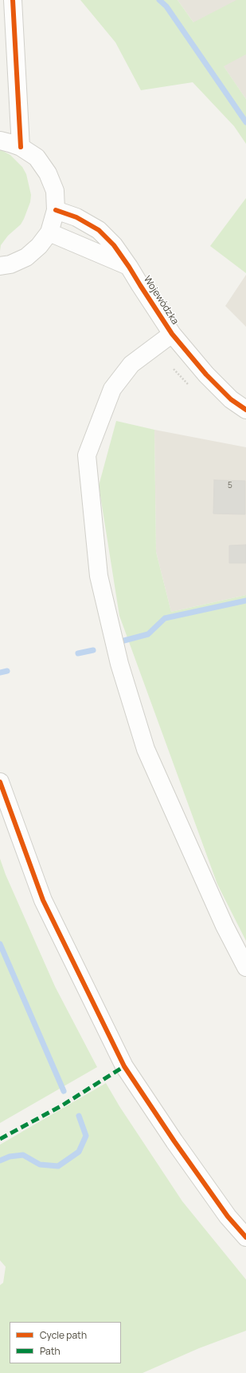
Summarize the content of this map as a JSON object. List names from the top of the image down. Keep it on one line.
{"streets":{"street":["Wojewódzka"]},"house_numbers":["5"],"legend":["Cycle path","Path"]}
